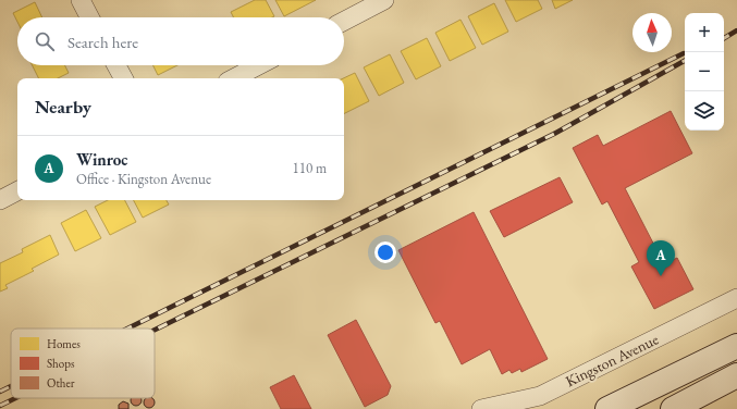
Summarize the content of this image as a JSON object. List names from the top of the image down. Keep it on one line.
{"streets":{"street":["Kingston Avenue"]},"legend":["Homes","Shops","Other"],"north":"top","page":{"map_buttons":["+","−"],"search":"Search here","heading":"Nearby","list":[{"mark":"A","name":"Winroc","note":"Office · Kingston Avenue","value":"110 m"}],"pins":"A"}}
